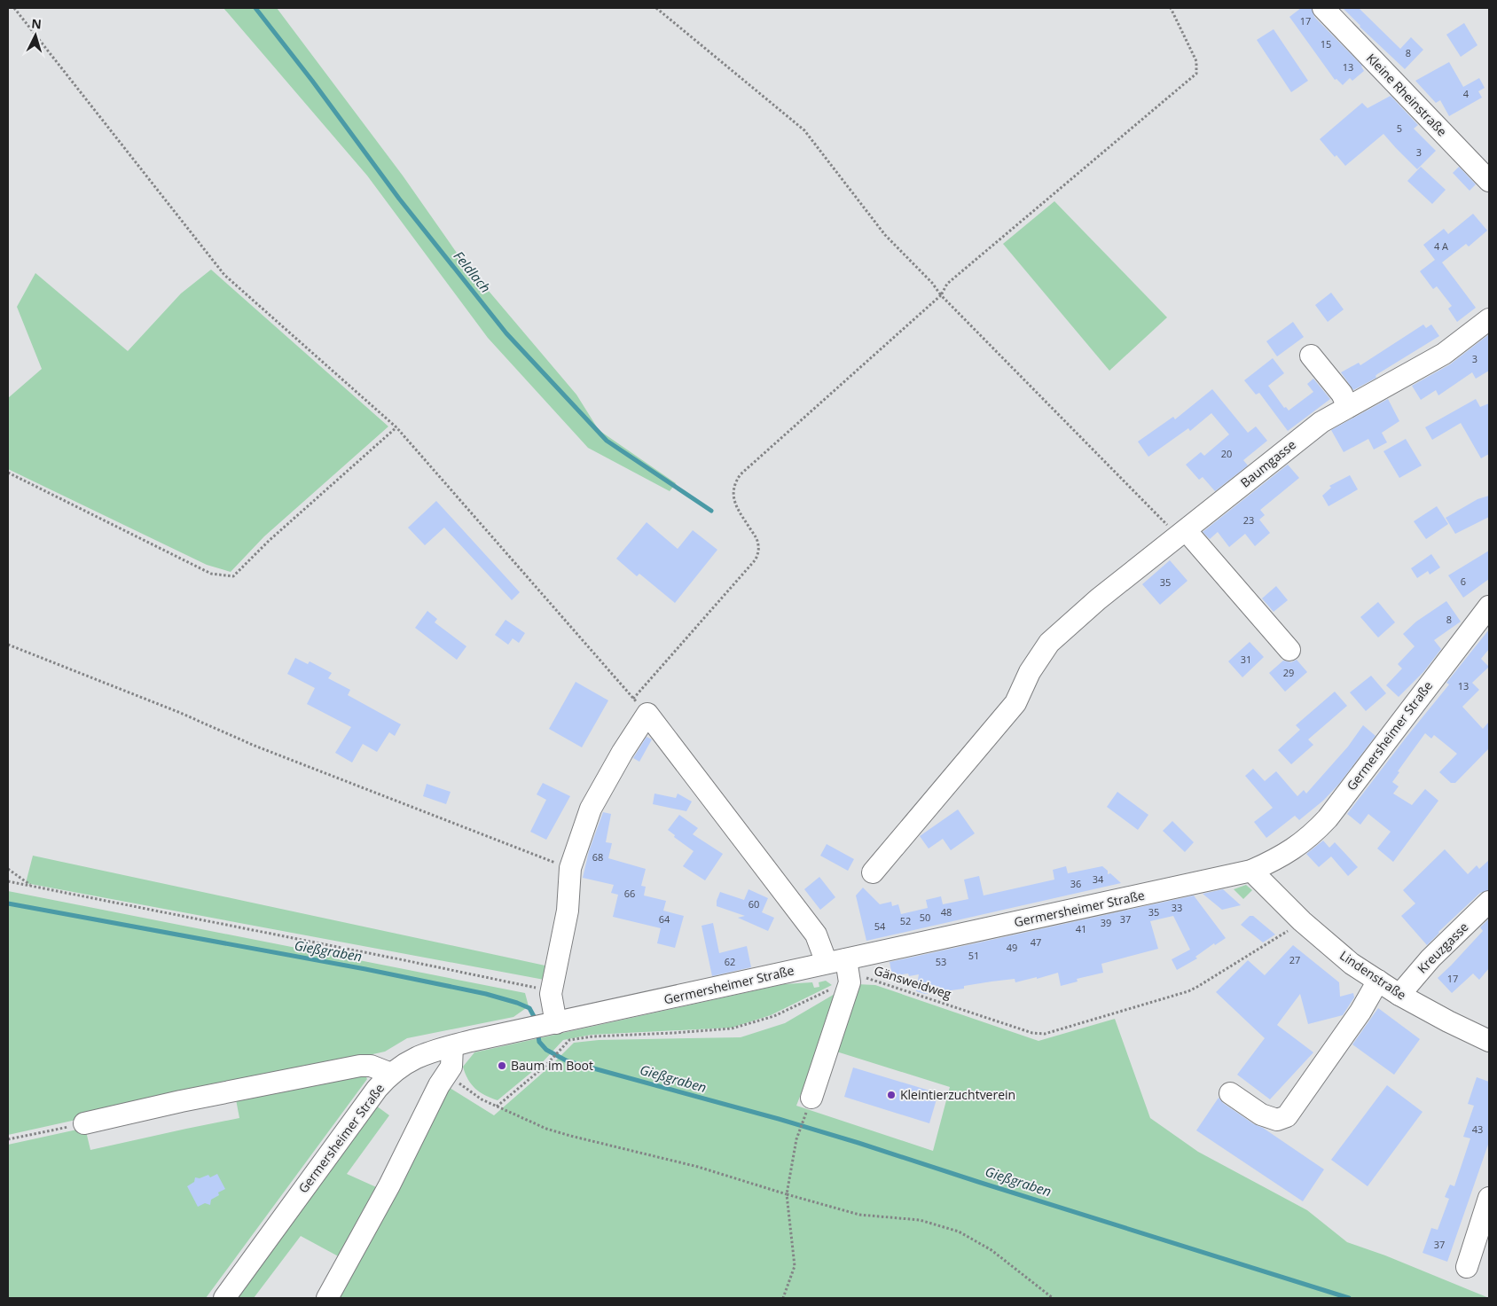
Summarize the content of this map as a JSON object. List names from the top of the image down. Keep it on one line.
{"streets":{"street":["Kleine Rheinstraße","Baumgasse","Germersheimer Straße","Kreuzgasse","Lindenstraße"],"path":["Gänsweidweg"]},"crossings":[["Germersheimer Straße","Lindenstraße"],["Kreuzgasse","Lindenstraße"],["Lindenstraße","Gänsweidweg"]],"water":["Feldlach","Gießgraben"],"places":["Baum im Boot","Kleintierzuchtverein"],"house_numbers":["17","15","8","13","4","5","3","4 A","3","20","23","6","35","8","31","29","13","68","34","36","66","60","33","48","35","50","64","37","52","39","54","41","47","49","51","27","62","53","17","43","37"],"north":"top"}
